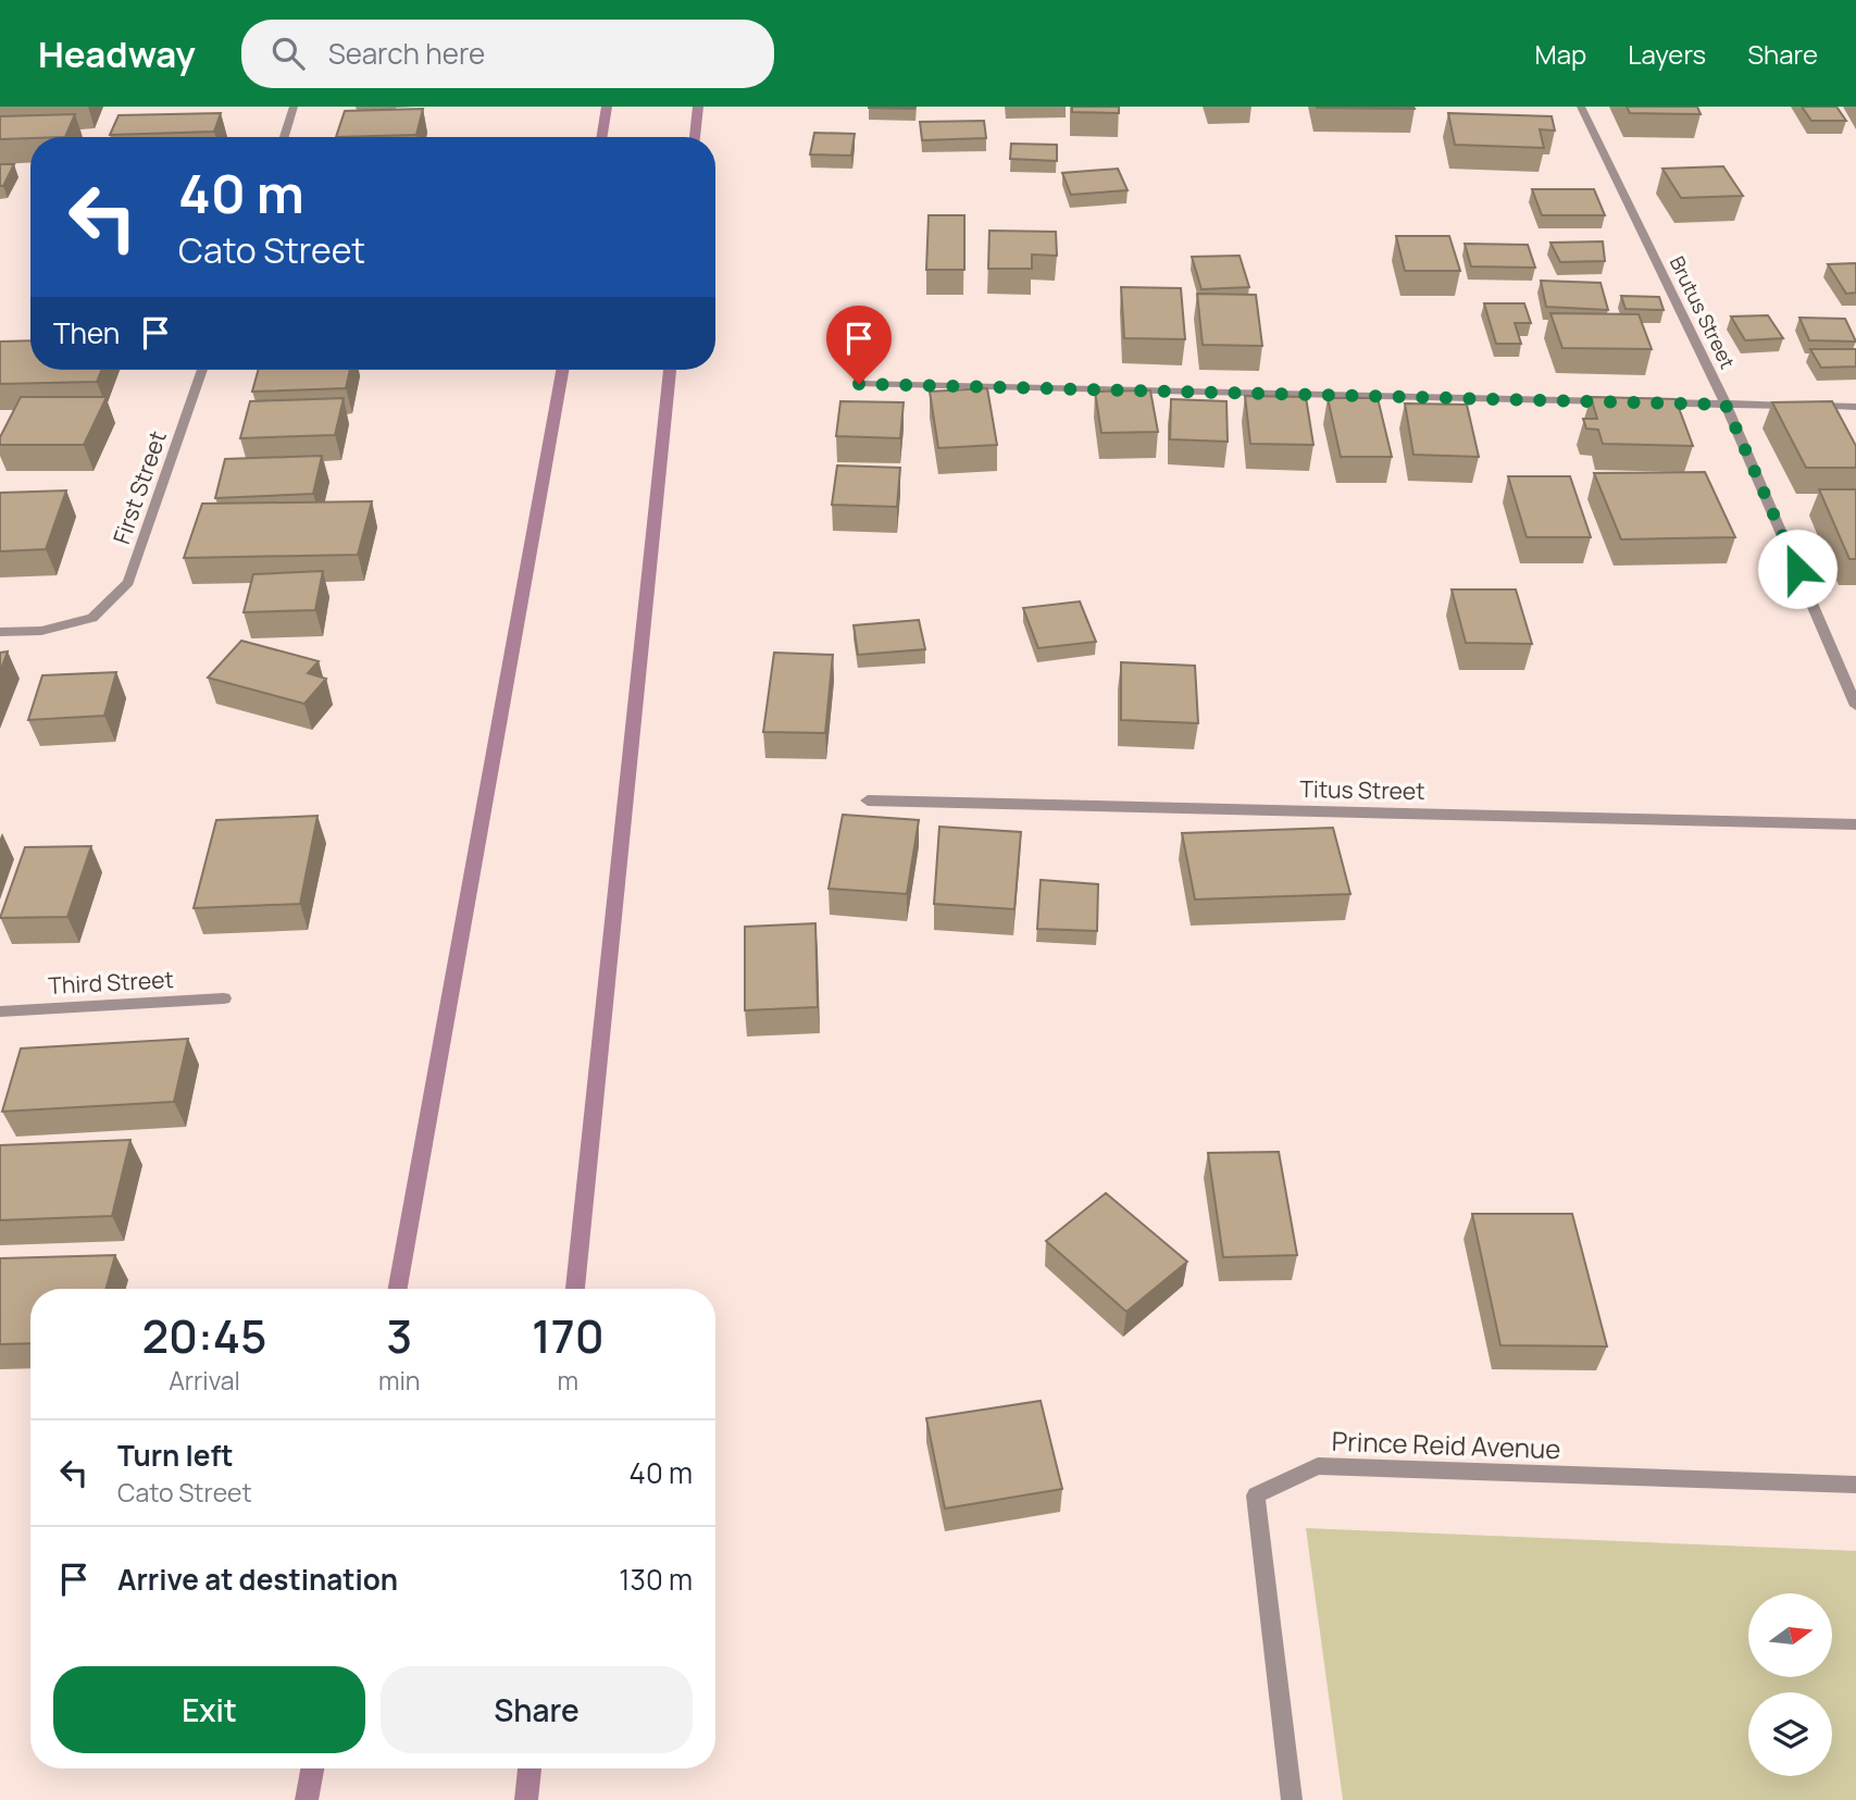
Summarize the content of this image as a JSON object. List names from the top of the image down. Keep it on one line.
{"streets":{"street":["Brutus Street","First Street","Titus Street","Third Street","Prince Reid Avenue"]},"north":"right","page":{"header":"Headway","search":"Search here","nav":["Map","Layers","Share"],"turn":["40 m","Cato Street"],"then":"Then","eta":["20:45","Arrival","3","min","170","m"],"list":[{"name":"Turn left","note":"Cato Street","value":"40 m"},{"name":"Arrive at destination","value":"130 m"}],"buttons":["Exit","Share"]}}
